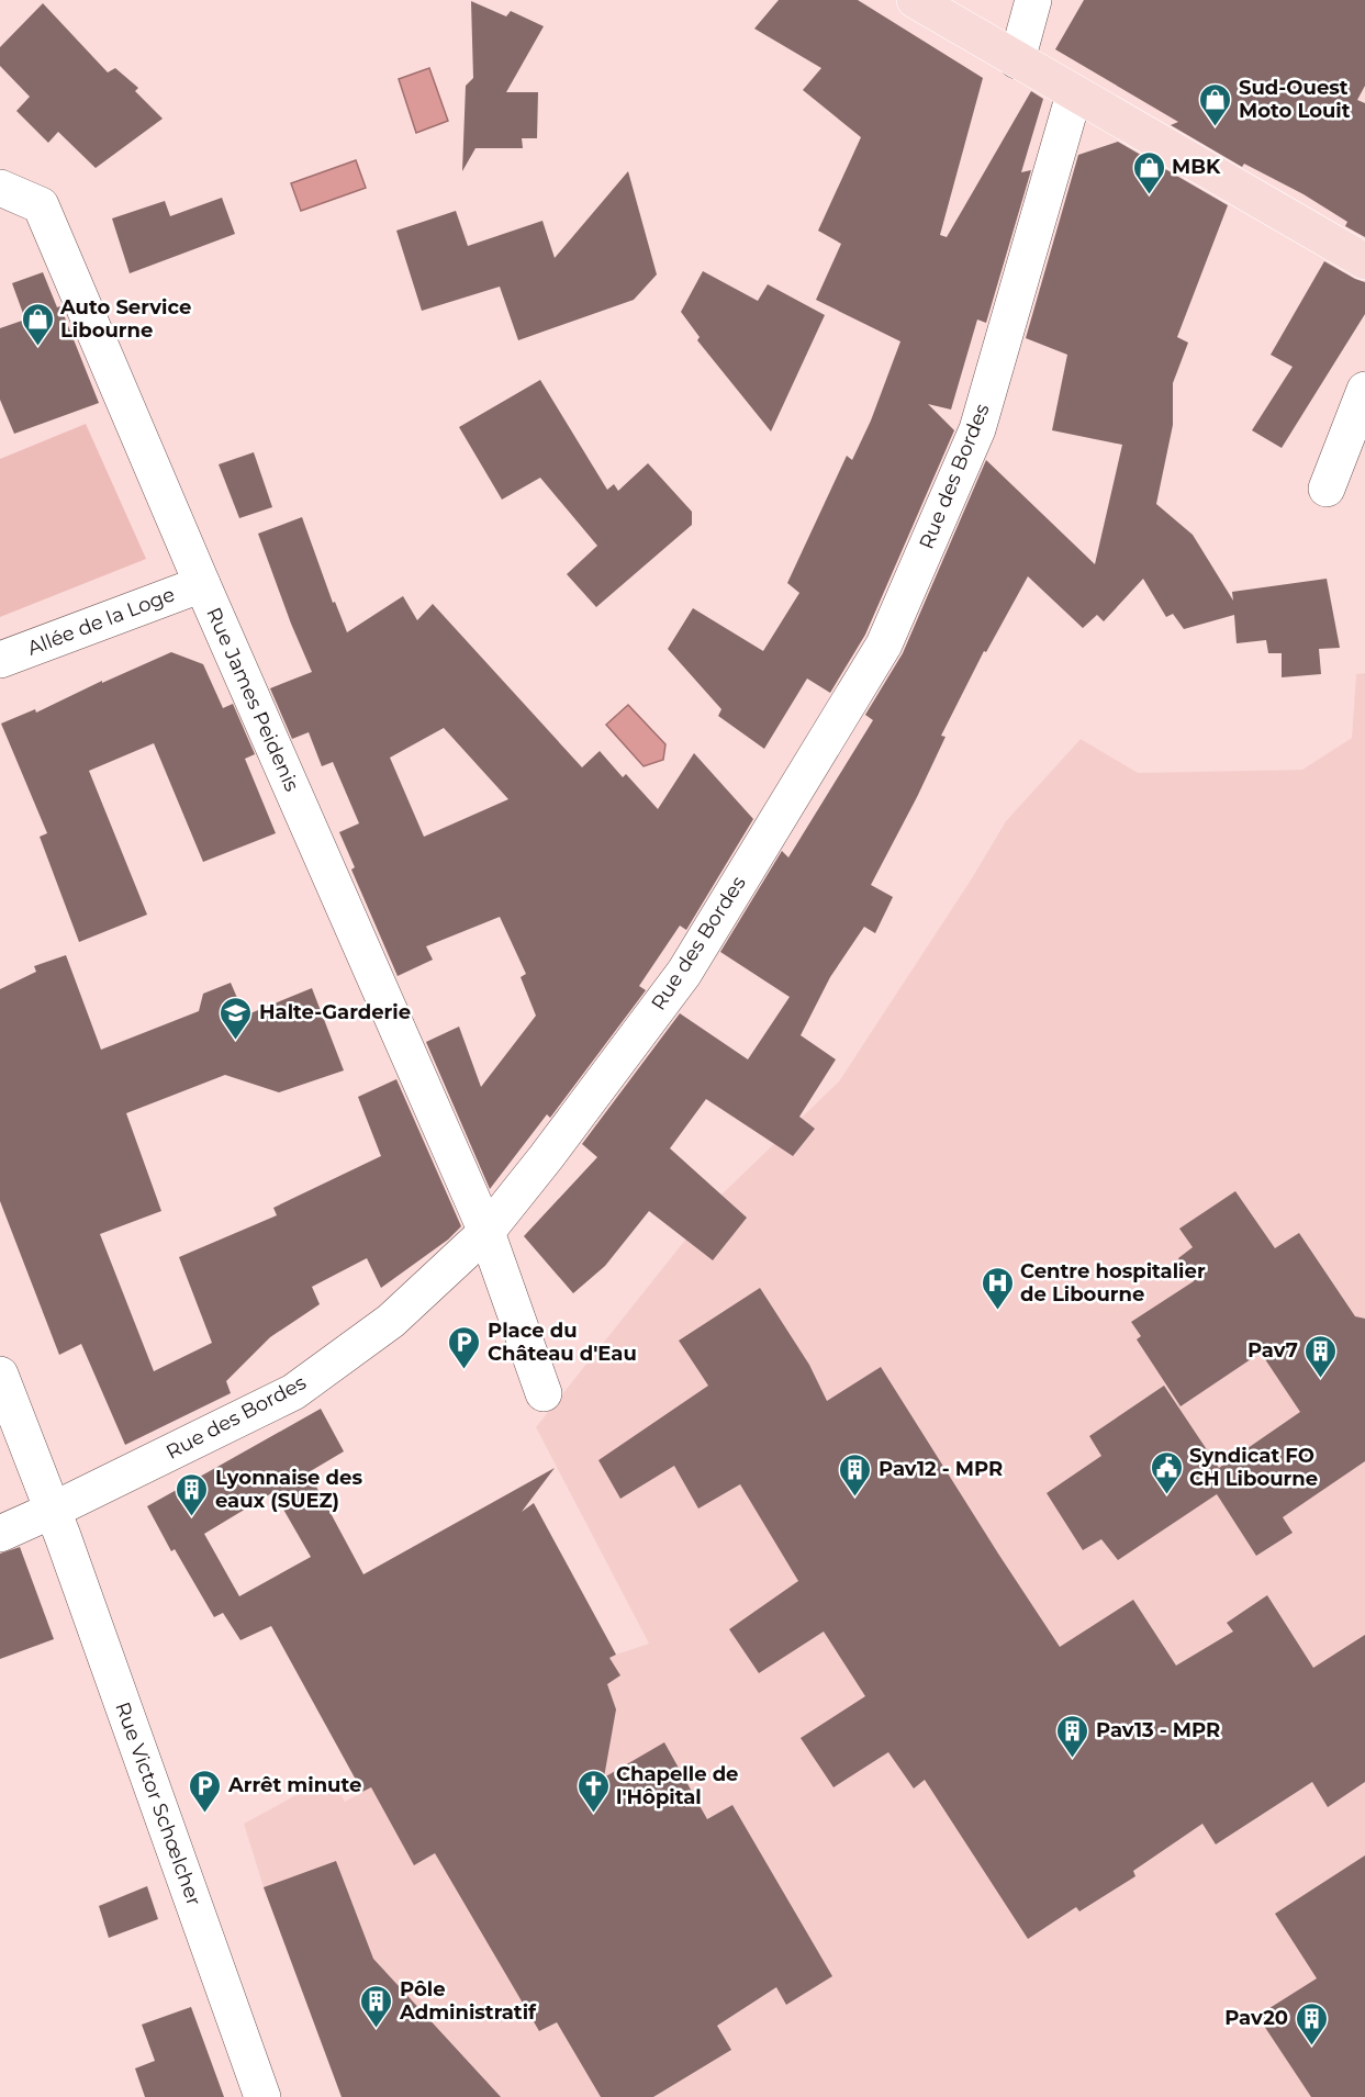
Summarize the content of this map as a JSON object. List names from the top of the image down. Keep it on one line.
{"streets":{"street":["Rue des Bordes","Allée de la Loge","Rue James Peidenis","Rue Victor Schœlcher"]},"crossings":[["Rue des Bordes","Rue James Peidenis"],["Rue des Bordes","Rue Victor Schœlcher"],["Allée de la Loge","Rue James Peidenis"]],"places":{"shop":["Sud-Ouest Moto Louit","MBK","Auto Service Libourne"],"school or university":["Halte-Garderie"],"hospital":["Centre hospitalier de Libourne"],"parking":["Place du Château d'Eau","Arrêt minute"],"building":["Pav7","Pav12 - MPR","Lyonnaise des eaux (SUEZ)","Pav13 - MPR","Pôle Administratif","Pav20"],"public building":["Syndicat FO CH Libourne"],"church":["Chapelle de l'Hôpital"]}}
